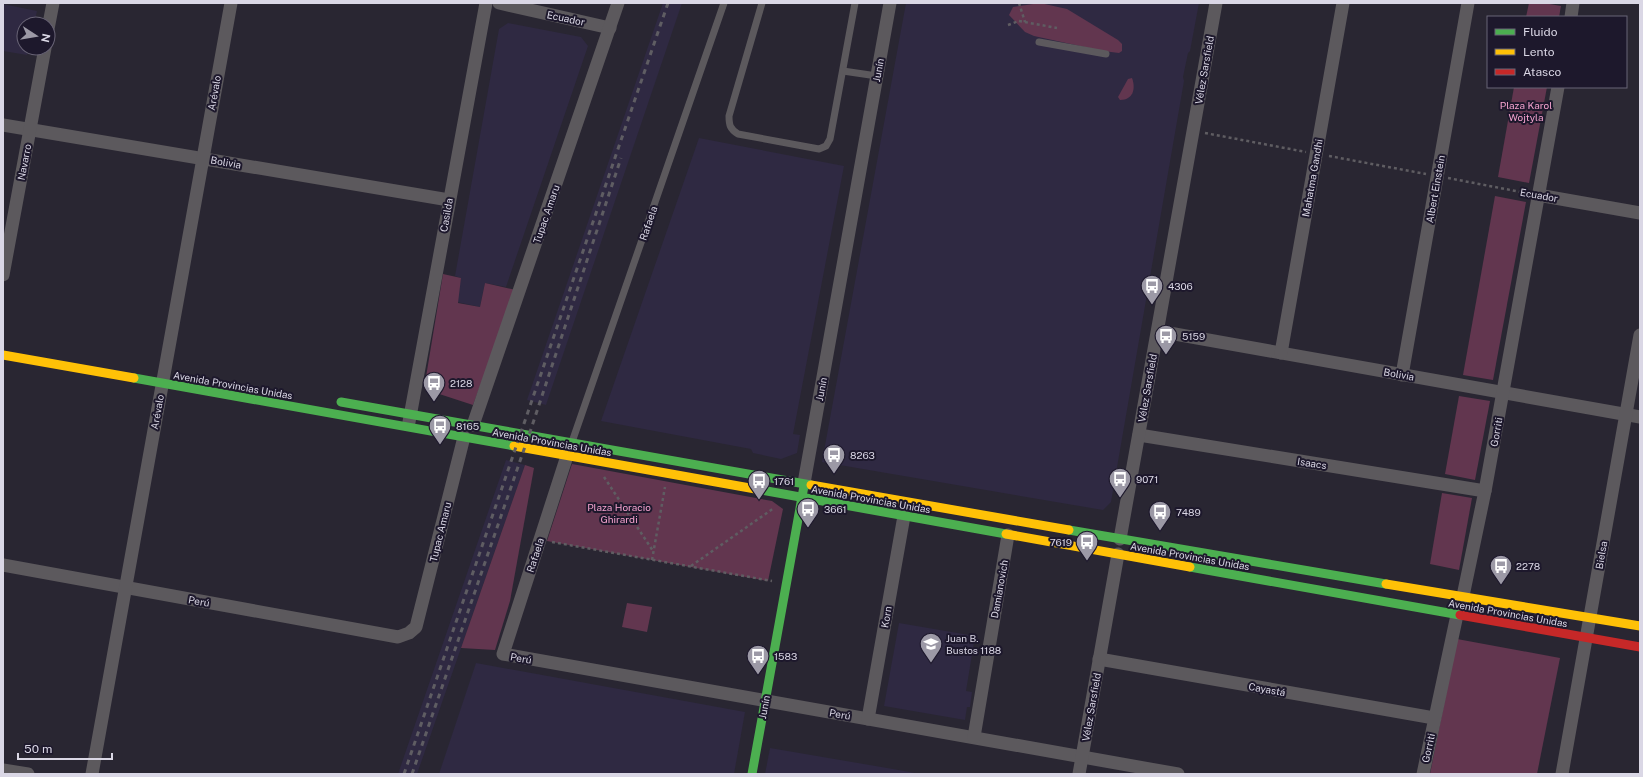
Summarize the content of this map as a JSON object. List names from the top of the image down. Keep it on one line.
{"streets":{"main road":["Junín","Vélez Sarsfield","Avenida Provincias Unidas"],"street":["Ecuador","Arévalo","Navarro","Bolivia","Mahatma Gandhi","Albert Einstein","Tupac Amaru","Casilda","Rafaela","Gorriti","Isaacs","Bielsa","Damianovich","Perú","Korn","Cayastá"]},"crossings":[["Ecuador","Albert Einstein"],["Ecuador","Tupac Amaru"],["Ecuador","Gorriti"],["Junín","Avenida Provincias Unidas"],["Junín","Perú"],["Vélez Sarsfield","Bolivia"],["Vélez Sarsfield","Avenida Provincias Unidas"],["Vélez Sarsfield","Isaacs"],["Vélez Sarsfield","Perú"],["Vélez Sarsfield","Cayastá"],["Arévalo","Bolivia"],["Arévalo","Avenida Provincias Unidas"],["Arévalo","Perú"],["Navarro","Bolivia"],["Bolivia","Mahatma Gandhi"],["Bolivia","Albert Einstein"],["Bolivia","Casilda"],["Bolivia","Gorriti"],["Bolivia","Bielsa"],["Tupac Amaru","Avenida Provincias Unidas"],["Tupac Amaru","Perú"],["Casilda","Avenida Provincias Unidas"],["Rafaela","Avenida Provincias Unidas"],["Rafaela","Perú"],["Avenida Provincias Unidas","Gorriti"],["Avenida Provincias Unidas","Bielsa"],["Avenida Provincias Unidas","Damianovich"],["Avenida Provincias Unidas","Korn"],["Gorriti","Isaacs"],["Gorriti","Cayastá"],["Damianovich","Perú"],["Perú","Korn"]],"parks":["Plaza Karol Wojtyla","Plaza Horacio Ghirardi"],"places":{"bus stop":["4306","5159","2128","8165","8263","9071","1761","3661","7489","7619","2278","1583"],"school or university":["Juan B. Bustos 1188"]},"legend":["Fluido","Lento","Atasco"],"scale_bar":"50 m","north":"right"}
